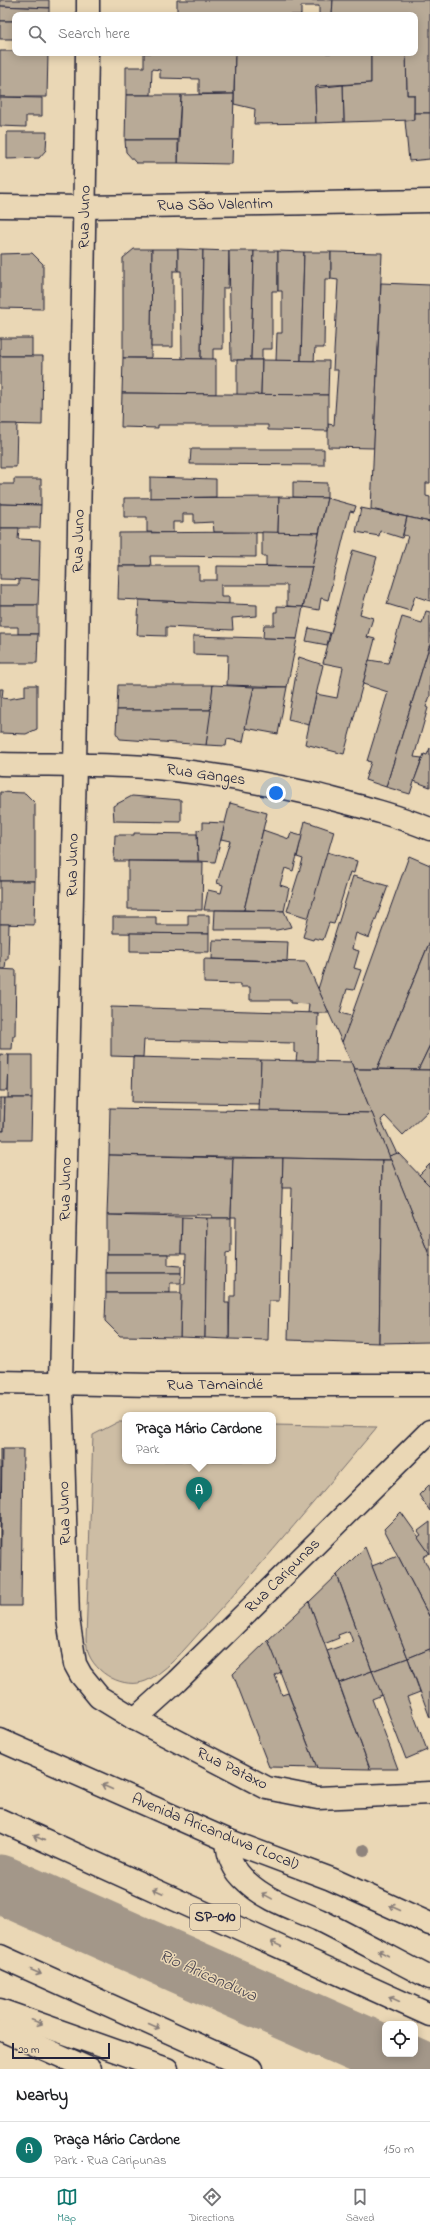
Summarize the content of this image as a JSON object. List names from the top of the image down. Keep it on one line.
{"streets":{"main road":["Rua São Valentim","Rua Juno","Rua Ganges","Rua Tamaindé","Rua Caripunas","Rua Pataxo","Avenida Aricanduva (Local)","SP-010"]},"crossings":[["Rua São Valentim","Rua Juno"],["Rua Juno","Rua Ganges"],["Rua Juno","Rua Tamaindé"],["Rua Juno","Rua Pataxo"],["Rua Caripunas","Rua Pataxo"]],"water":["Rio Aricanduva"],"scale_bar":"20 m","page":{"search":"Search here","popup":["Praça Mário Cardone","Park"],"pins":"A","scale":"20 m","heading":"Nearby","list":[{"mark":"A","name":"Praça Mário Cardone","note":"Park · Rua Caripunas","value":"150 m"}],"nav":["Map","Directions","Saved"]}}
